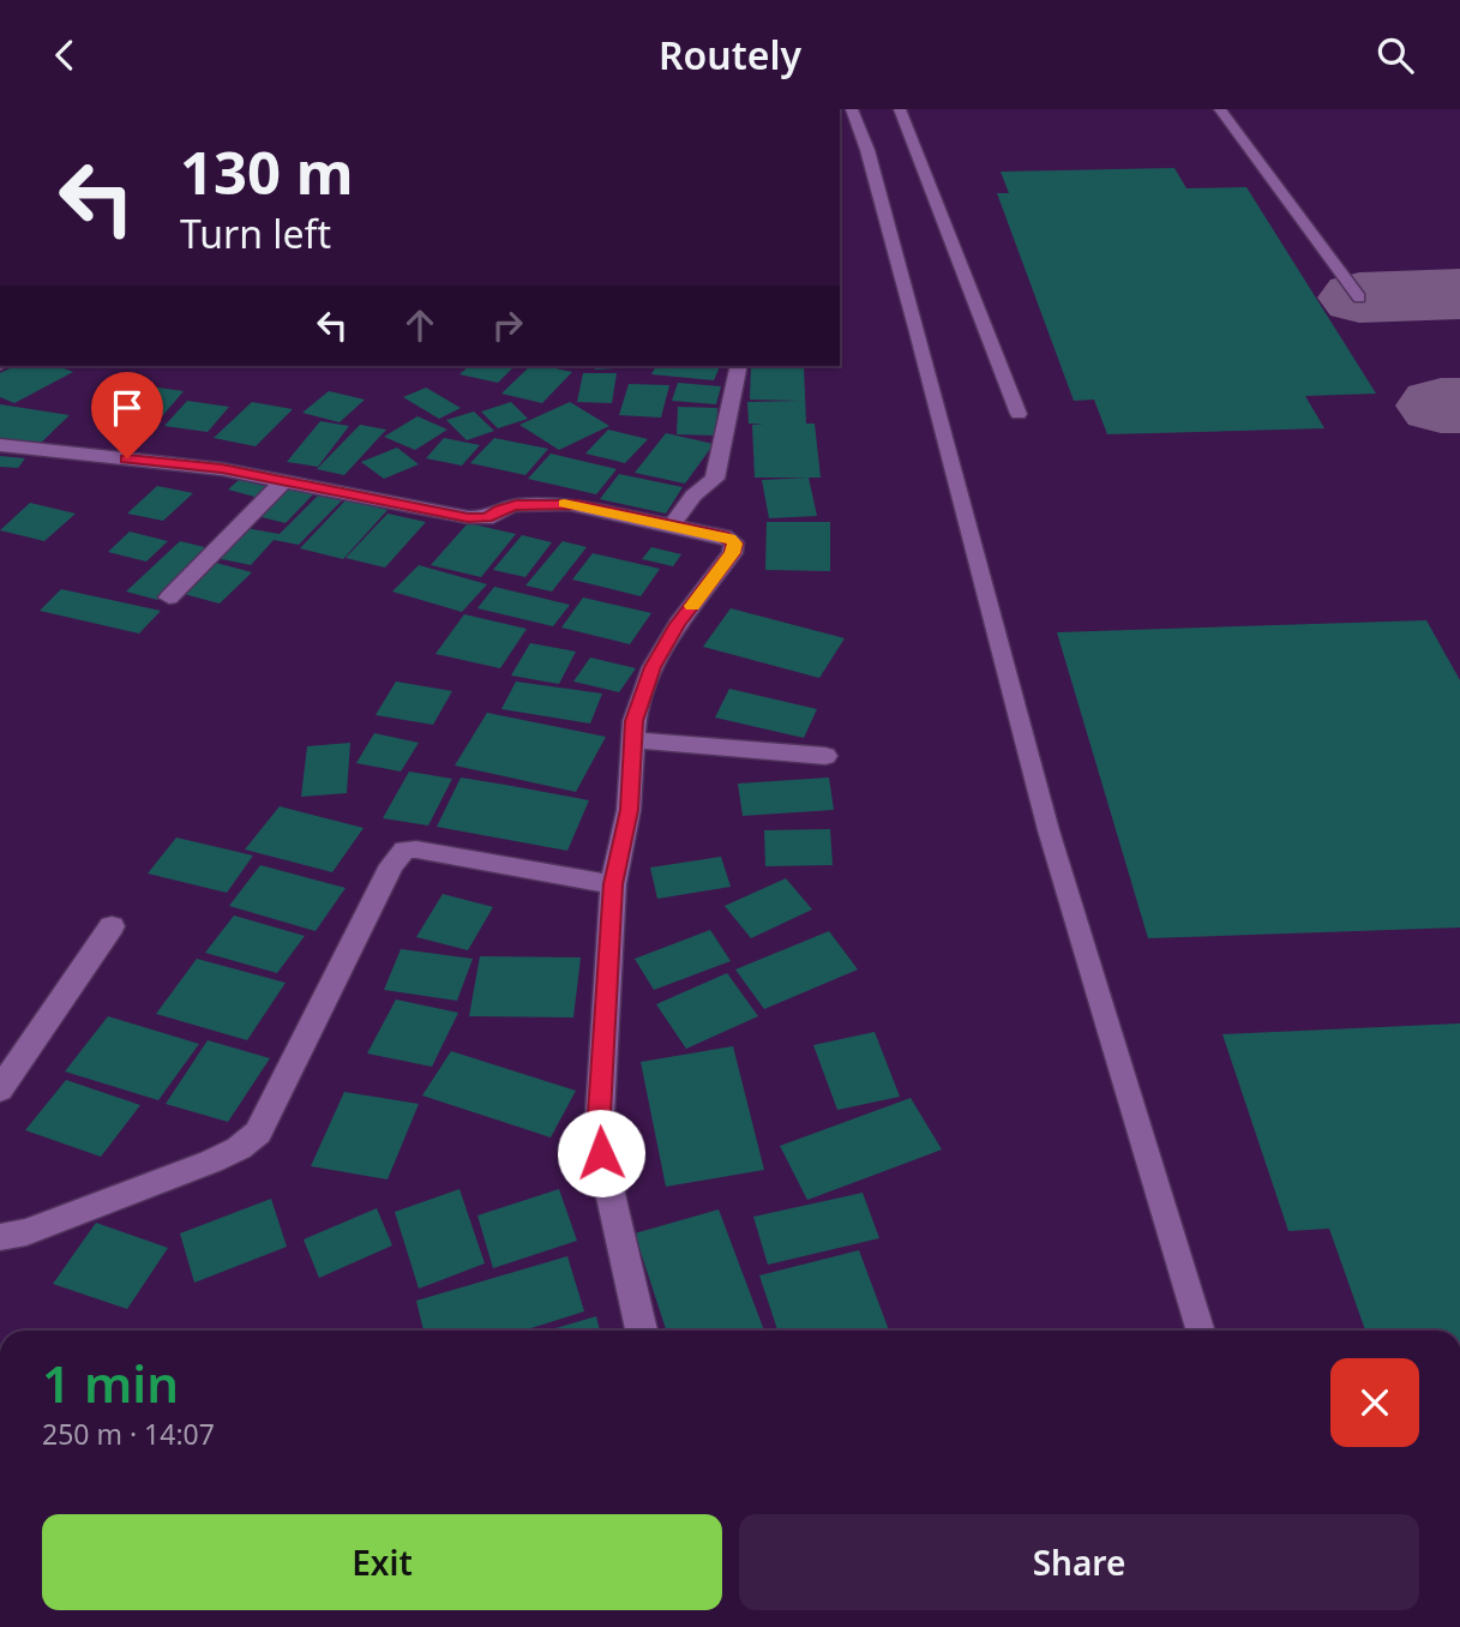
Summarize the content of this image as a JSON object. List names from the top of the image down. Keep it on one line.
{"page":{"header":"Routely","turn":["130 m","Turn left"],"heading":["1 min","250 m · 14:07"],"buttons":["Exit","Share"]}}
